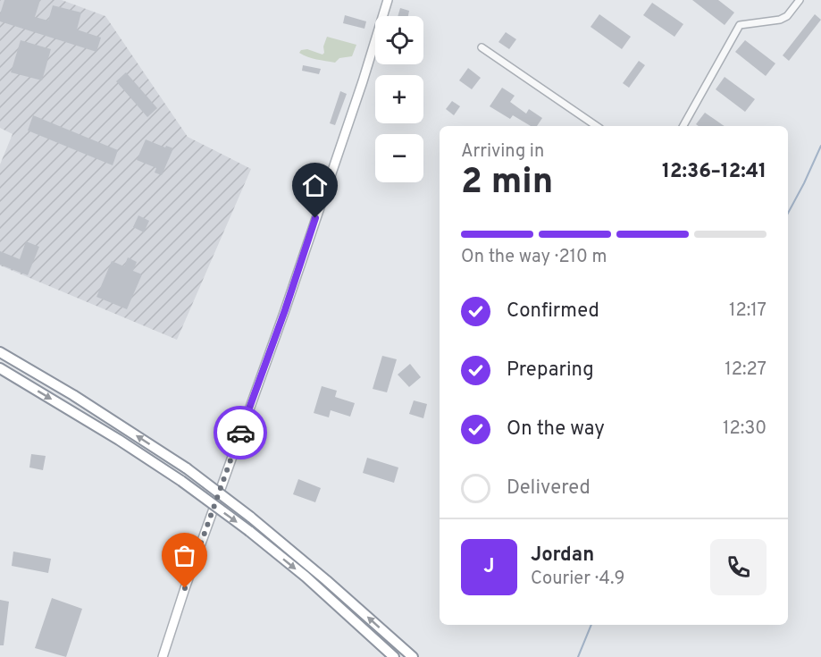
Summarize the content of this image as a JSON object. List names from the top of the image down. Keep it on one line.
{"page":{"map_buttons":["+","−"],"heading":["2 min","Arriving in","12:36–12:41"],"panel":["Jordan","Courier · 4.9"],"bar":"On the way · 210 m","list":[["Confirmed","12:17"],["Preparing","12:27"],["On the way","12:30"],"Delivered"],"round":"J"}}
